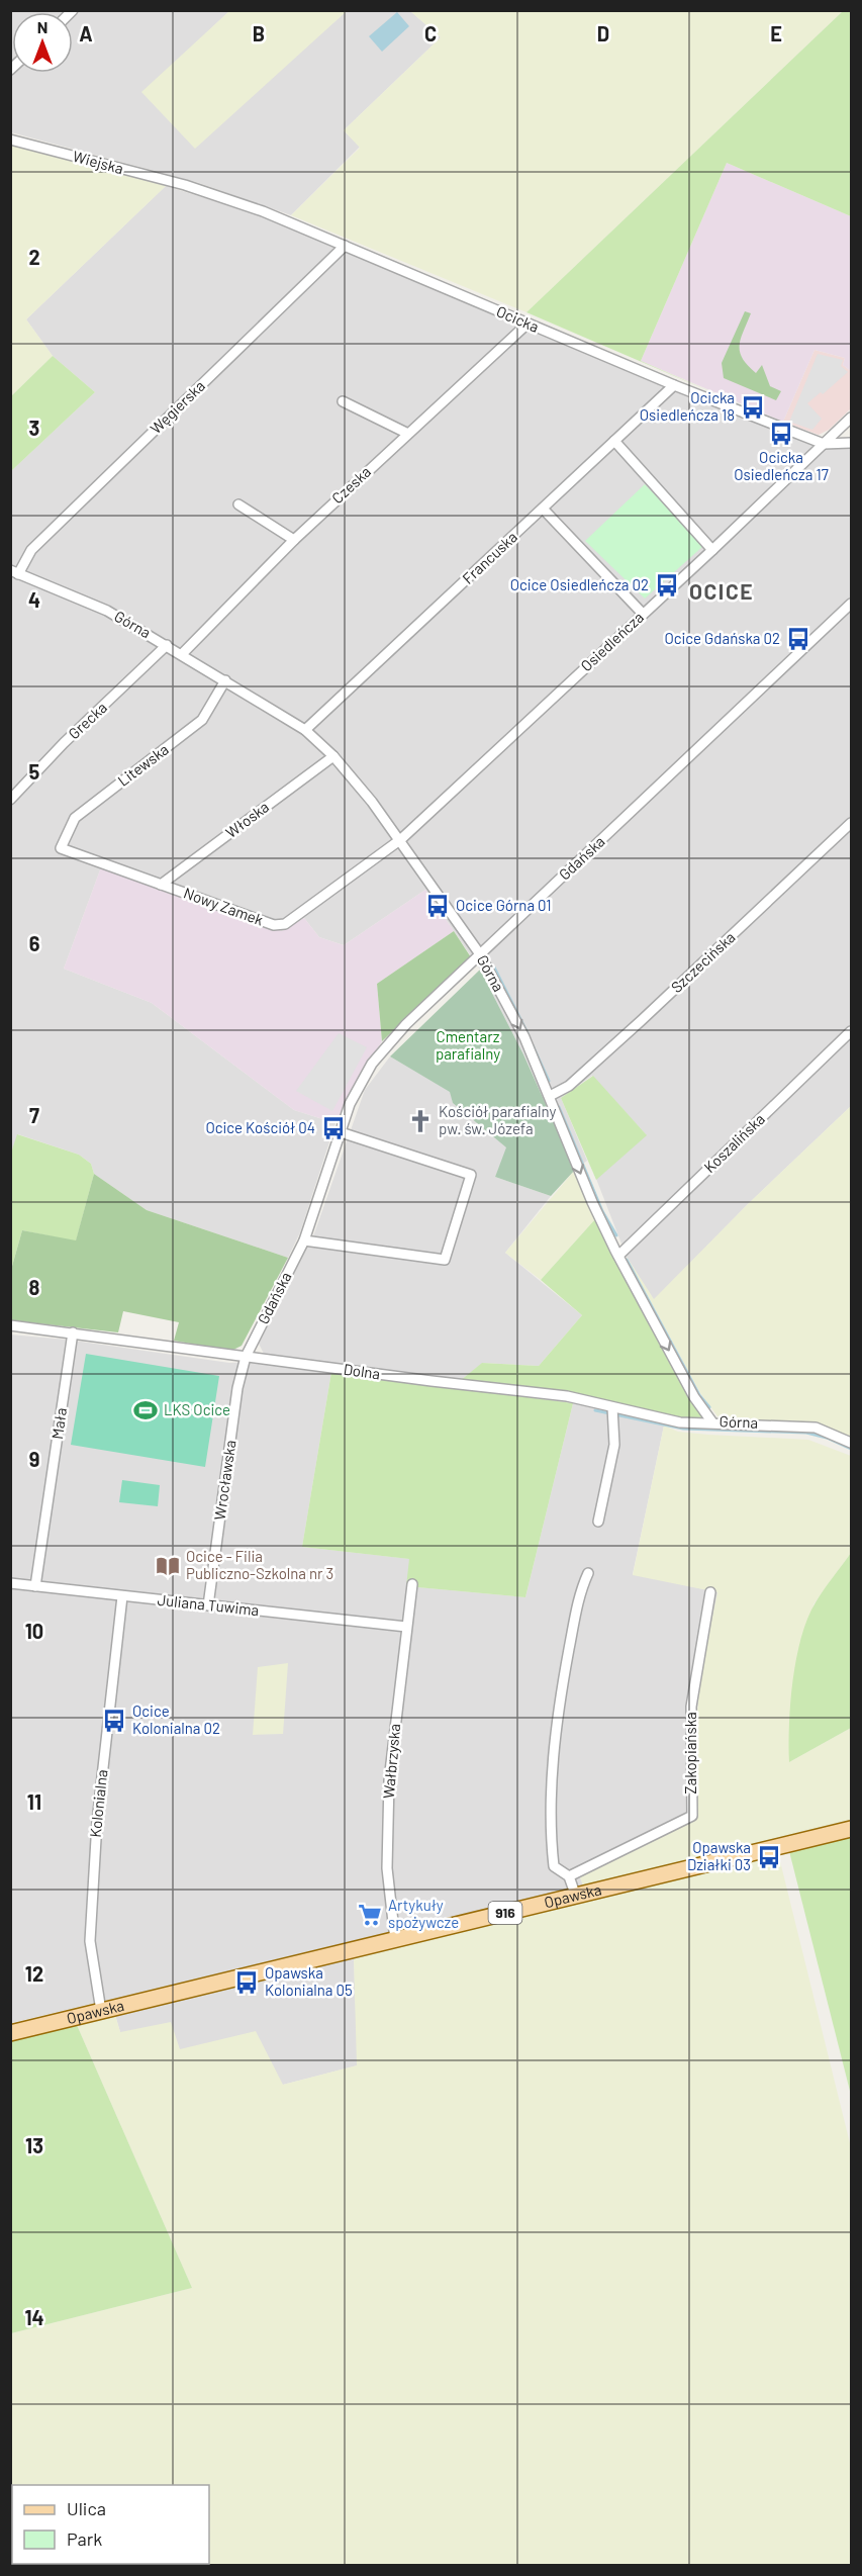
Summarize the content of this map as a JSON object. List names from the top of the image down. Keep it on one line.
{"streets":{"main road":["Opawska","916"],"street":["Wiejska","Ocicka","Węgierska","Czeska","Francuska","Górna","Osiedleńcza","Grecka","Litewska","Włoska","Gdańska","Nowy Zamek","Szczecińska","Koszalińska","Dolna","Mała","Wrocławska","Juliana Tuwima","Zakopiańska","Wałbrzyska","Kolonialna"]},"crossings":[["Wiejska","Ocicka"],["Ocicka","Węgierska"],["Ocicka","Czeska"],["Ocicka","Francuska"],["Ocicka","Osiedleńcza"],["Węgierska","Górna"],["Czeska","Górna"],["Francuska","Górna"],["Górna","Osiedleńcza"],["Górna","Grecka"],["Górna","Litewska"],["Górna","Włoska"],["Górna","Gdańska"],["Górna","Nowy Zamek"],["Górna","Szczecińska"],["Górna","Koszalińska"],["Górna","Dolna"],["Osiedleńcza","Nowy Zamek"],["Litewska","Nowy Zamek"],["Włoska","Nowy Zamek"],["Gdańska","Dolna"],["Gdańska","Wrocławska"],["Dolna","Mała"],["Dolna","Wrocławska"],["Mała","Juliana Tuwima"],["Wrocławska","Juliana Tuwima"],["Juliana Tuwima","Wałbrzyska"],["Juliana Tuwima","Kolonialna"],["Wałbrzyska","Opawska"],["Kolonialna","Opawska"]],"one_way":["Górna"],"districts":["OCICE"],"parks":["Cmentarz parafialny"],"places":{"bus stop":["Ocicka Osiedleńcza 18","Ocicka Osiedleńcza 17","Ocice Osiedleńcza 02","Ocice Gdańska 02","Ocice Górna 01","Ocice Kościół 04","Ocice Kolonialna 02","Opawska Działki 03","Opawska Kolonialna 05"],"church":["Kościół parafialny pw. św. Józefa"],"sports":["LKS Ocice"],"library":["Ocice - Filia Publiczno-Szkolna nr 3"],"supermarket":["Artykuły spożywcze"]},"legend":["Ulica","Park"],"north":"top","grid":{"columns":["A","B","C","D","E"],"rows":["2","3","4","5","6","7","8","9","10","11","12","13","14"]}}
